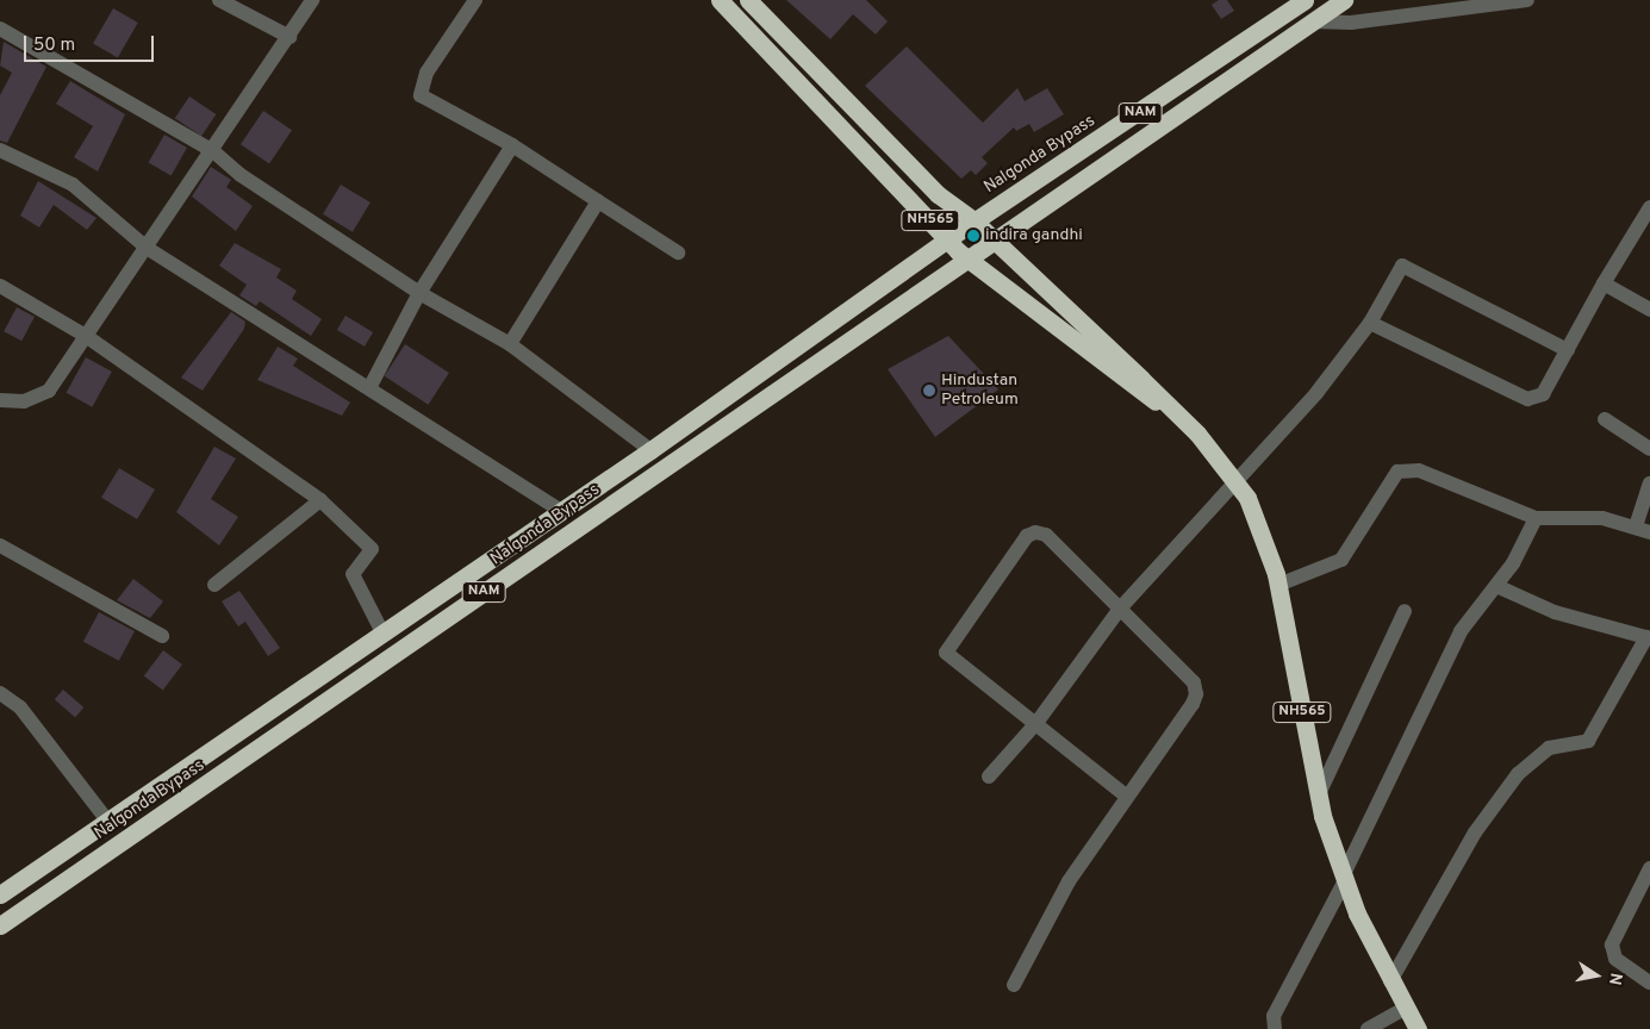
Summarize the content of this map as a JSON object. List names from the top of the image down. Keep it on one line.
{"streets":{"highway":["NAM","Nalgonda Bypass","NH565"]},"crossings":[["NAM","Nalgonda Bypass"],["NAM","NH565"],["Nalgonda Bypass","NH565"]],"places":["indira gandhi","Hindustan Petroleum"],"scale_bar":"50 m","north":"right"}
